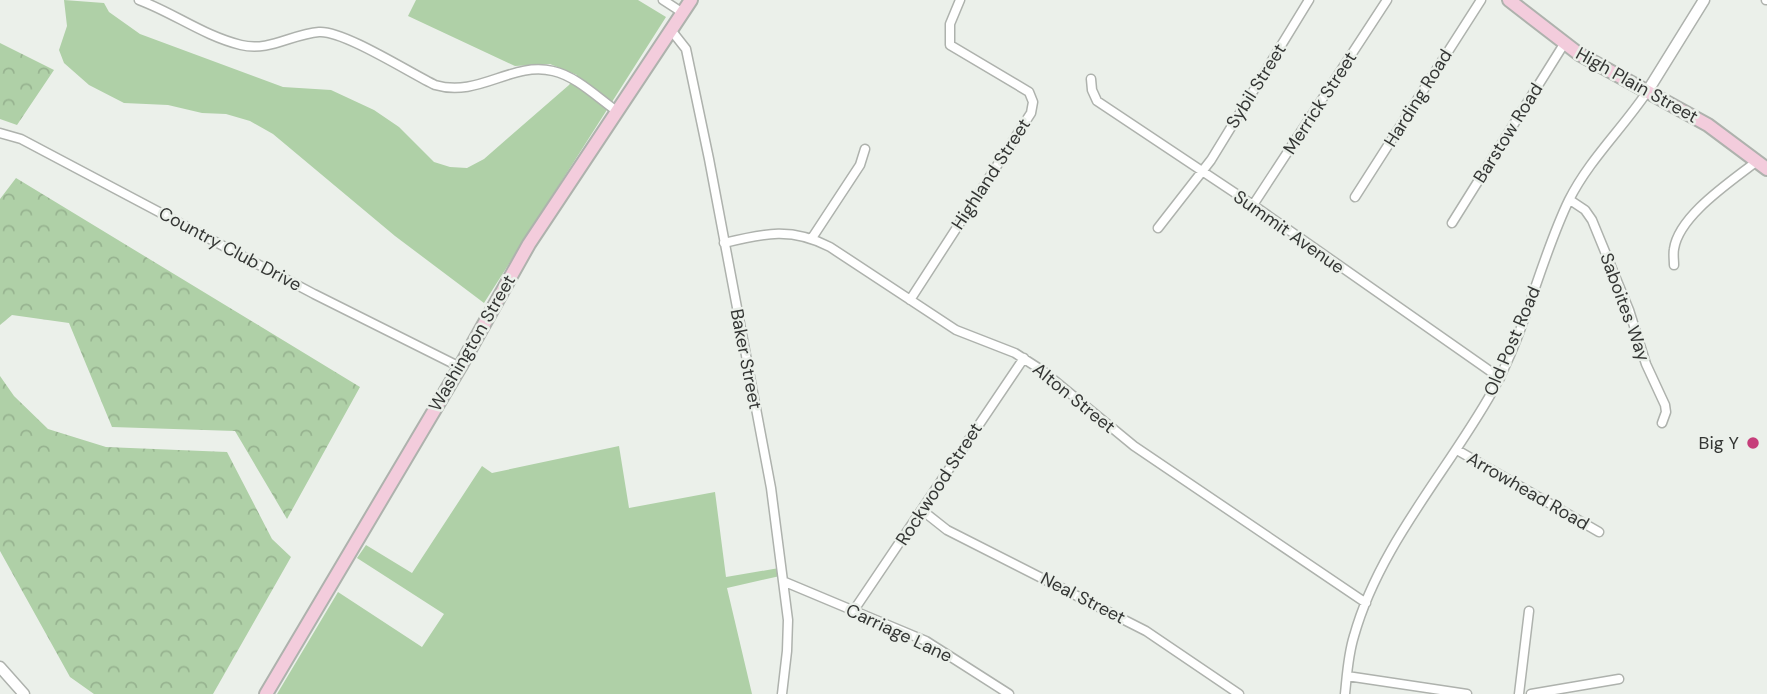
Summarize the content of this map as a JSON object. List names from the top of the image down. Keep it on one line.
{"streets":{"main road":["High Plain Street","Washington Street"],"street":["Sybil Street","Harding Road","Merrick Street","Barstow Road","Highland Street","Summit Avenue","Country Club Drive","Saboites Way","Old Post Road","Baker Street","Alton Street","Rockwood Street","Arrowhead Road","Neal Street","Carriage Lane"]},"crossings":[["High Plain Street","Barstow Road"],["High Plain Street","Old Post Road"],["Sybil Street","Summit Avenue"],["Merrick Street","Summit Avenue"],["Highland Street","Alton Street"],["Summit Avenue","Old Post Road"],["Country Club Drive","Washington Street"],["Saboites Way","Old Post Road"],["Old Post Road","Alton Street"],["Old Post Road","Arrowhead Road"],["Washington Street","Baker Street"],["Baker Street","Alton Street"],["Baker Street","Carriage Lane"],["Alton Street","Rockwood Street"],["Rockwood Street","Neal Street"],["Rockwood Street","Carriage Lane"]],"places":["Big Y"]}
